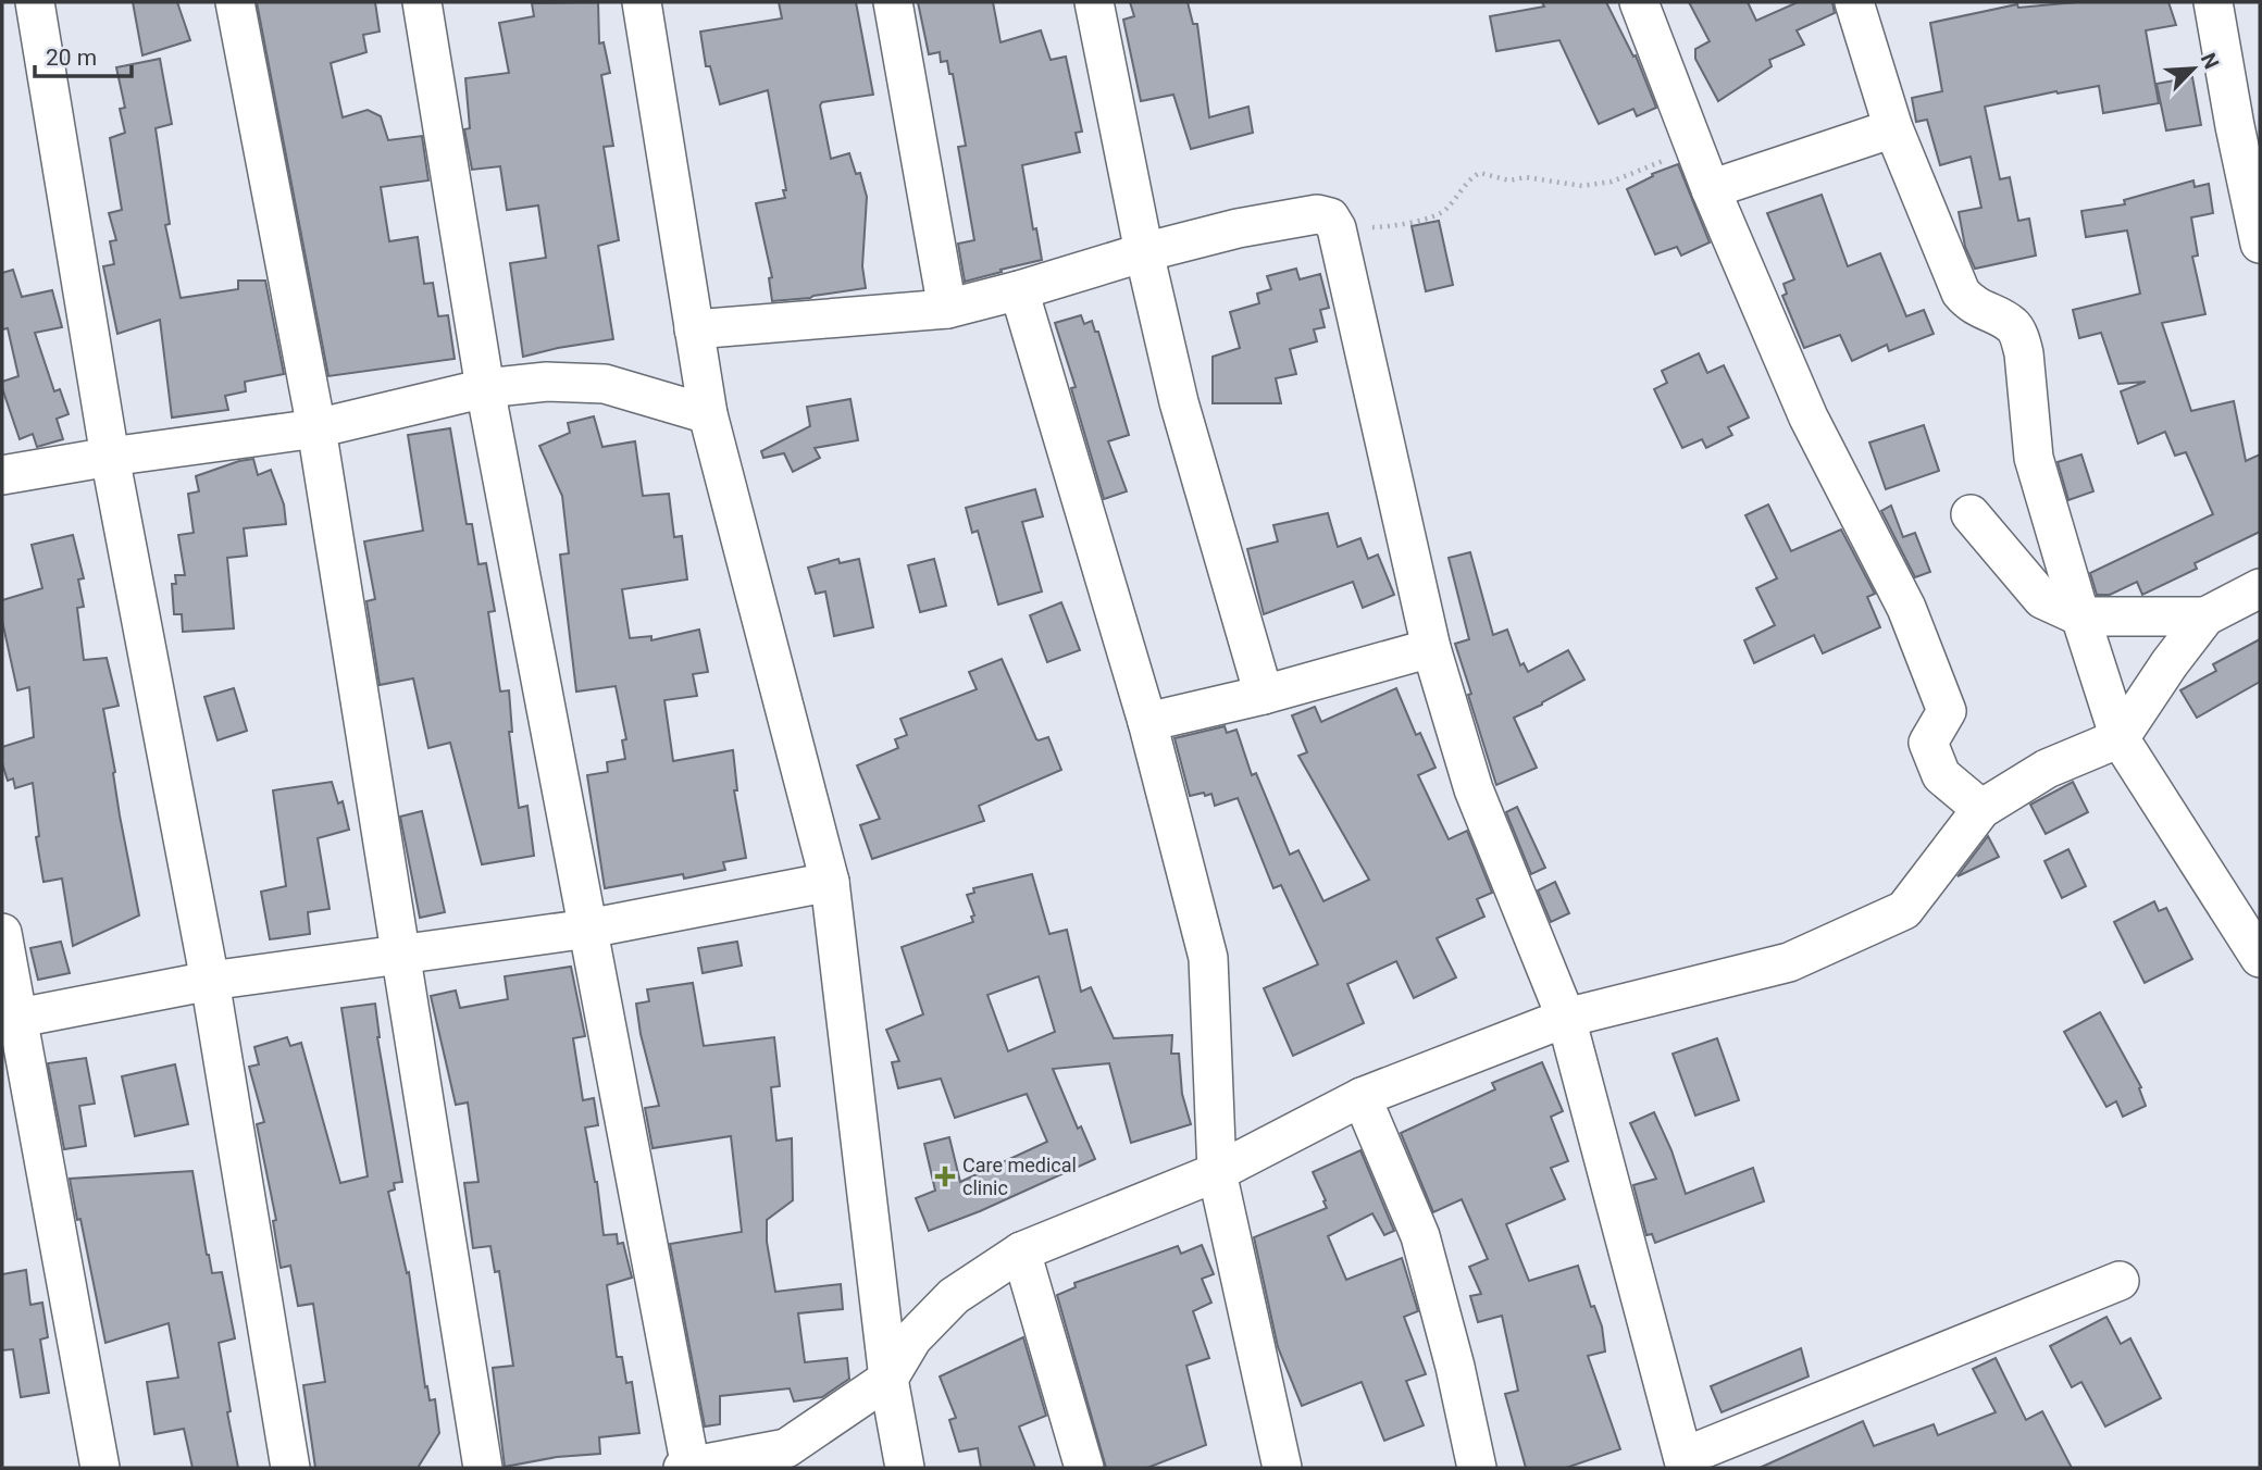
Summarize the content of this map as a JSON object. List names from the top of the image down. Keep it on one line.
{"places":{"health":["Care medical clinic"]},"scale_bar":"20 m","north":"top right"}
